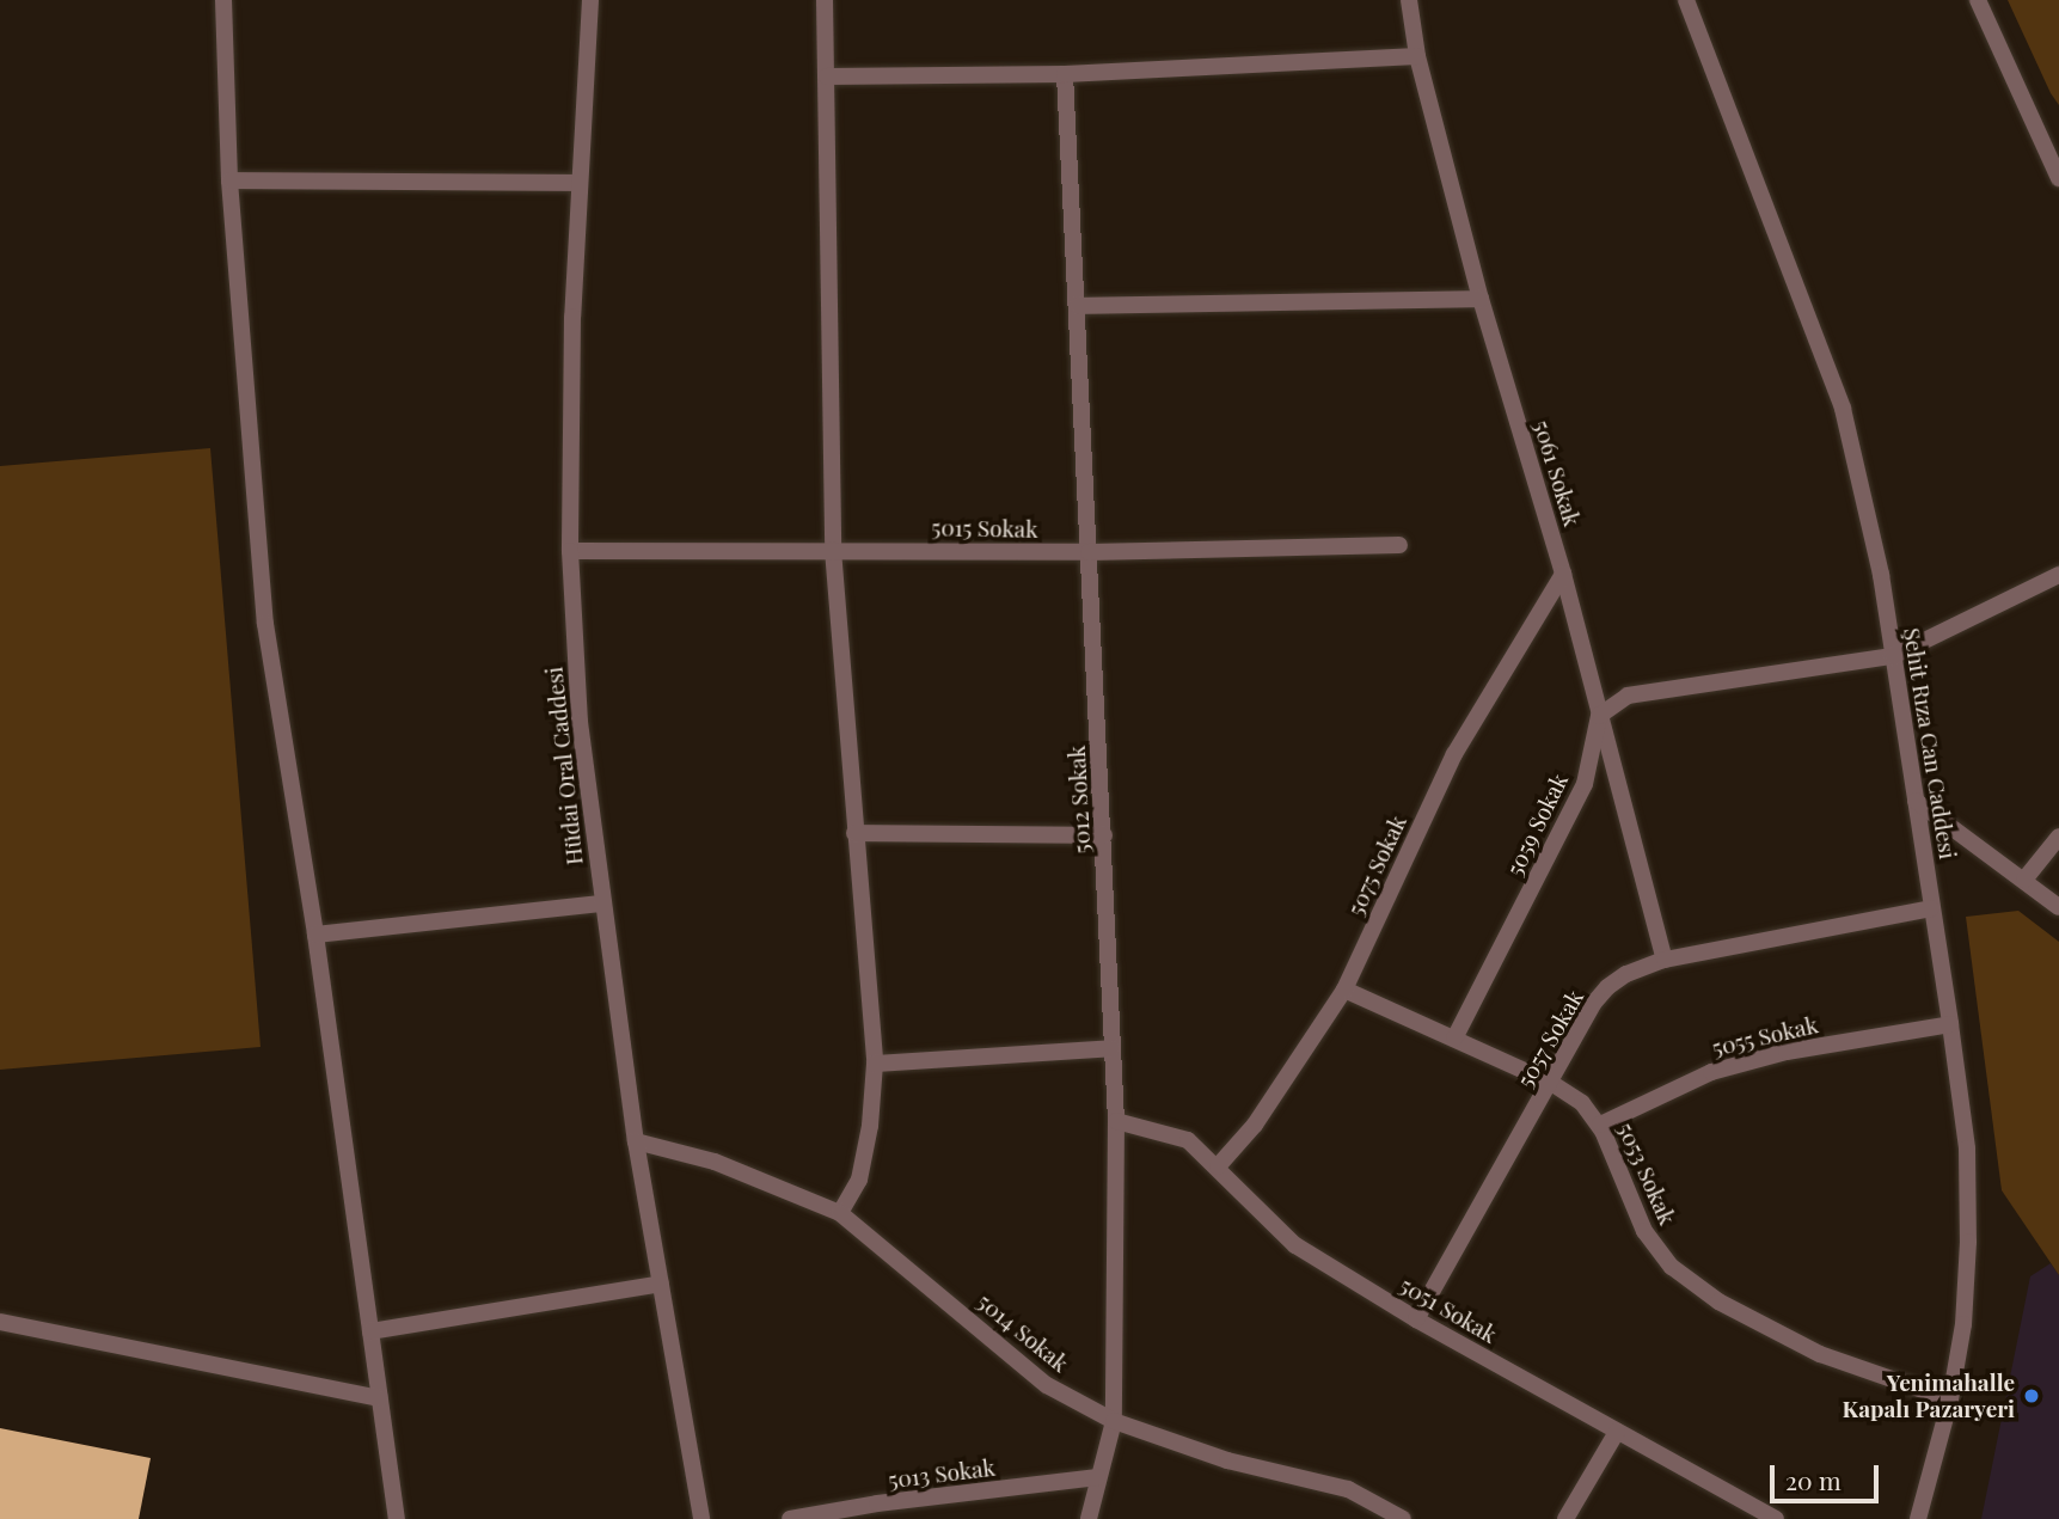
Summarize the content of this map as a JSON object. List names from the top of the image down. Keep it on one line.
{"streets":{"street":["5061 Sokak","5015 Sokak","Şehit Rıza Can Caddesi","Hüdai Oral Caddesi","5012 Sokak","5059 Sokak","5075 Sokak","5055 Sokak","5057 Sokak","5053 Sokak","5051 Sokak","5014 Sokak","5013 Sokak"]},"crossings":[["5061 Sokak","5059 Sokak"],["5061 Sokak","5075 Sokak"],["5061 Sokak","5057 Sokak"],["5015 Sokak","Hüdai Oral Caddesi"],["5015 Sokak","5012 Sokak"],["Şehit Rıza Can Caddesi","5055 Sokak"],["Şehit Rıza Can Caddesi","5057 Sokak"],["Şehit Rıza Can Caddesi","5053 Sokak"],["Hüdai Oral Caddesi","5014 Sokak"],["5012 Sokak","5051 Sokak"],["5012 Sokak","5014 Sokak"],["5012 Sokak","5013 Sokak"],["5059 Sokak","5053 Sokak"],["5075 Sokak","5053 Sokak"],["5075 Sokak","5051 Sokak"],["5055 Sokak","5053 Sokak"],["5057 Sokak","5053 Sokak"],["5057 Sokak","5051 Sokak"]],"places":["Yenimahalle Kapalı Pazaryeri"],"scale_bar":"20 m"}
